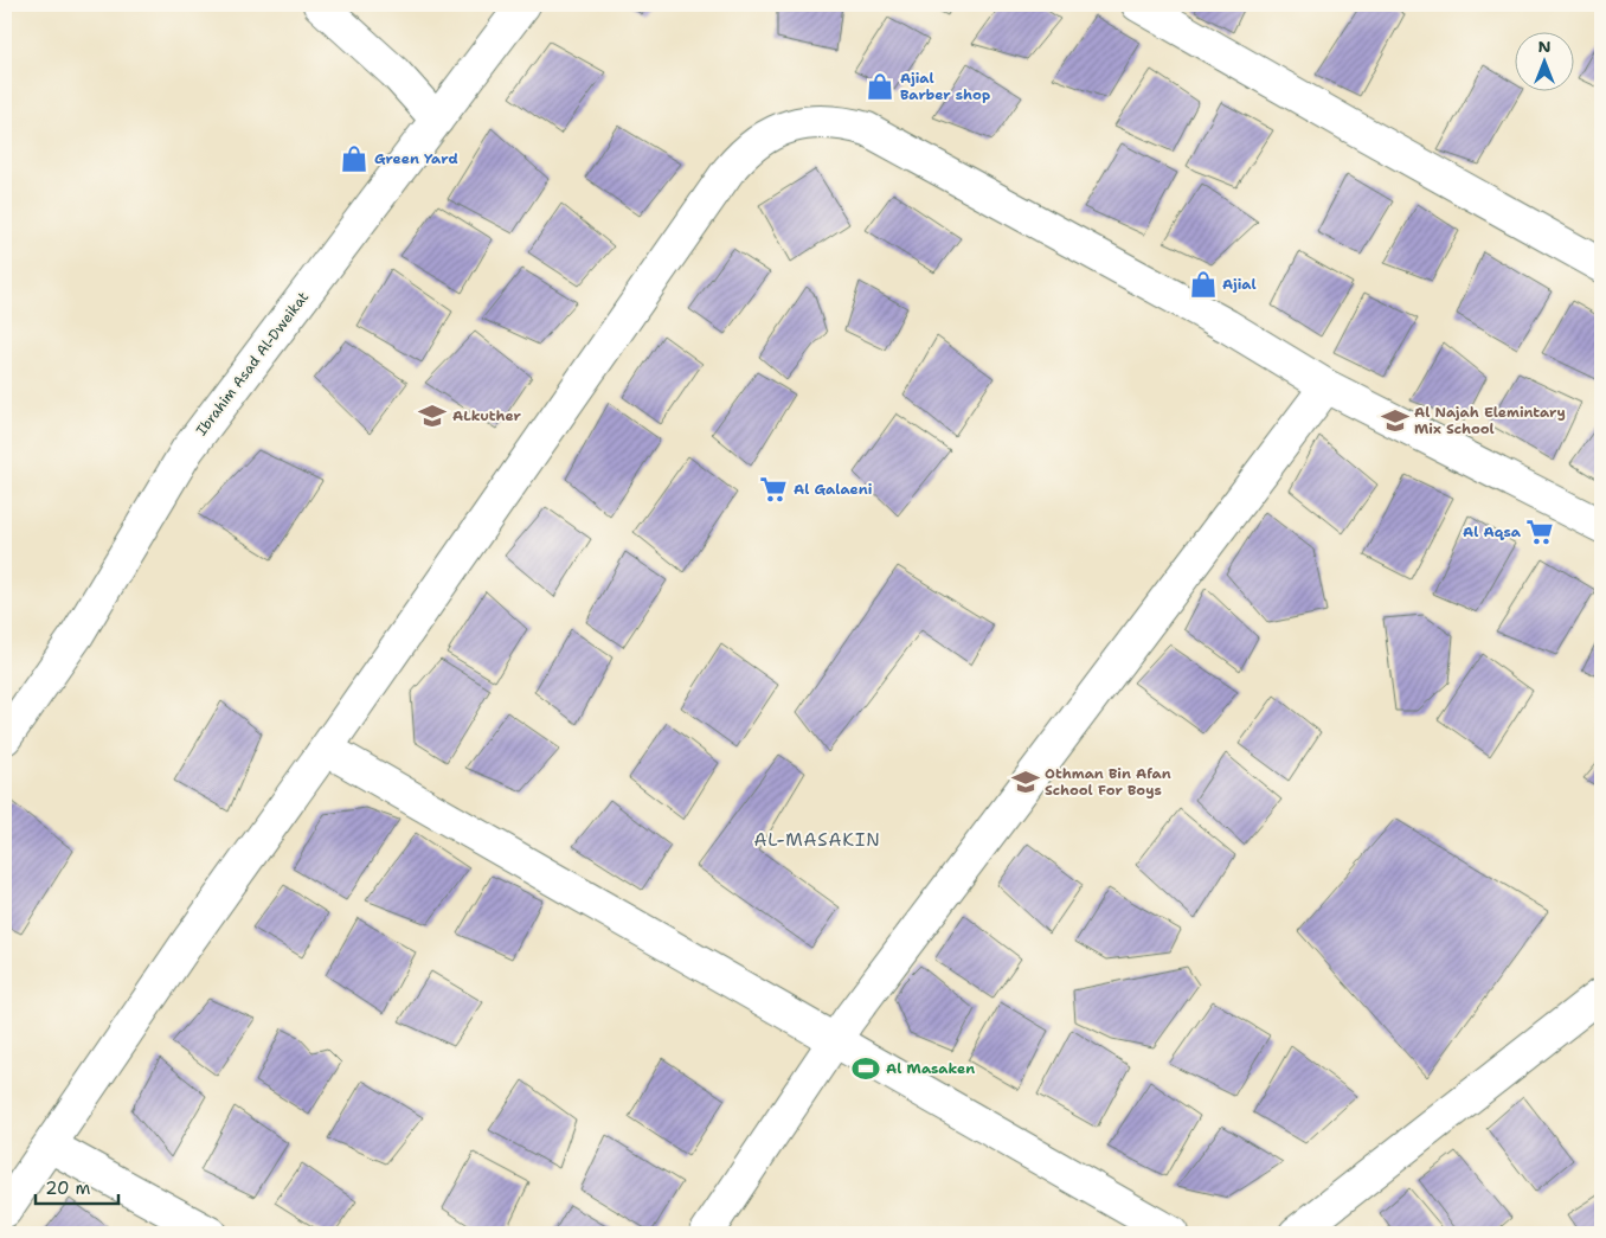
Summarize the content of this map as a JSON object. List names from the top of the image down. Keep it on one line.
{"streets":{"street":["Ibrahim Asad Al-Dweikat"]},"districts":["AL-MASAKIN"],"places":{"shop":["Ajial Barber shop","Green Yard","Ajial"],"school or university":["ALkuther","Al Najah Elemintary Mix School","Othman Bin Afan School For Boys"],"supermarket":["Al Galaeni","Al Aqsa"],"sports":["Al Masaken"]},"scale_bar":"20 m","north":"top"}
